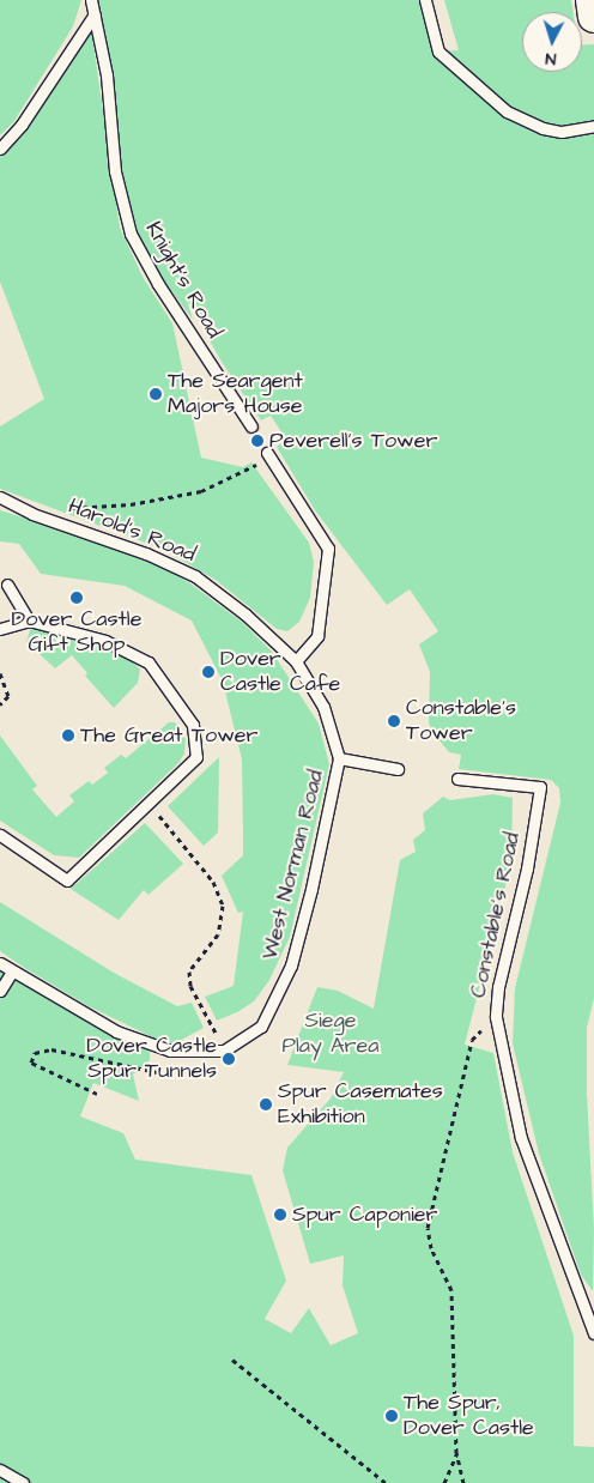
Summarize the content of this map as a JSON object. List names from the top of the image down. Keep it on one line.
{"streets":{"lane":["Knight's Road","Harold's Road","West Norman Road","Constable's Road"]},"crossings":[["Harold's Road","West Norman Road"]],"parks":["Siege Play Area"],"places":["The Seargent Majors House","Peverell's Tower","Dover Castle Gift Shop","Dover Castle Cafe","Constable's Tower","The Great Tower","Dover Castle Spur Tunnels","Spur Casemates Exhibition","Spur Caponier","The Spur, Dover Castle"],"north":"bottom"}
